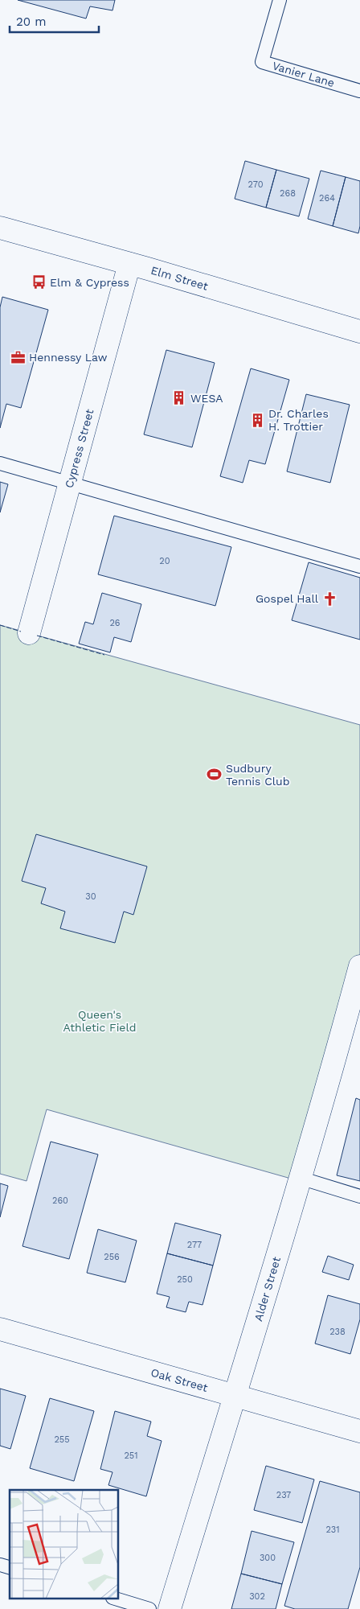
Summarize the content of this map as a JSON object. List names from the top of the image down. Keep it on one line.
{"streets":{"street":["Elm Street","Cypress Street","Alder Street","Oak Street"],"lane":["Vanier Lane"]},"crossings":[["Elm Street","Cypress Street"],["Alder Street","Oak Street"]],"parks":["Queen's Athletic Field"],"places":{"bus stop":["Elm & Cypress"],"office":["Hennessy Law"],"building":["WESA","Dr. Charles H. Trottier"],"church":["Gospel Hall"],"sports":["Sudbury Tennis Club"]},"house_numbers":["270","268","264","20","26","30","260","277","256","250","238","255","251","237","231","300","302"],"scale_bar":"20 m"}
